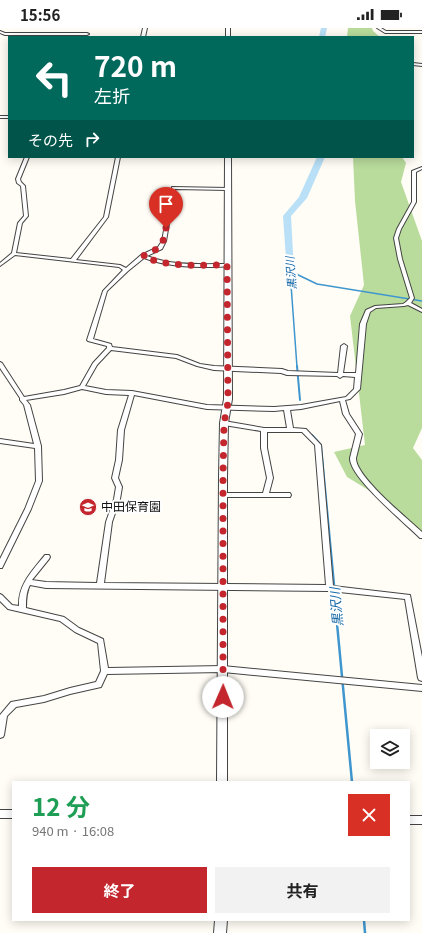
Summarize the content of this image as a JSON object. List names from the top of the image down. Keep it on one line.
{"water":["黒沢川"],"places":{"school or university":["中田保育園"]},"page":{"status":"15:56","turn":["720 m","左折"],"then":"その先","heading":["12 分","940 m · 16:08"],"buttons":["終了","共有"]}}
